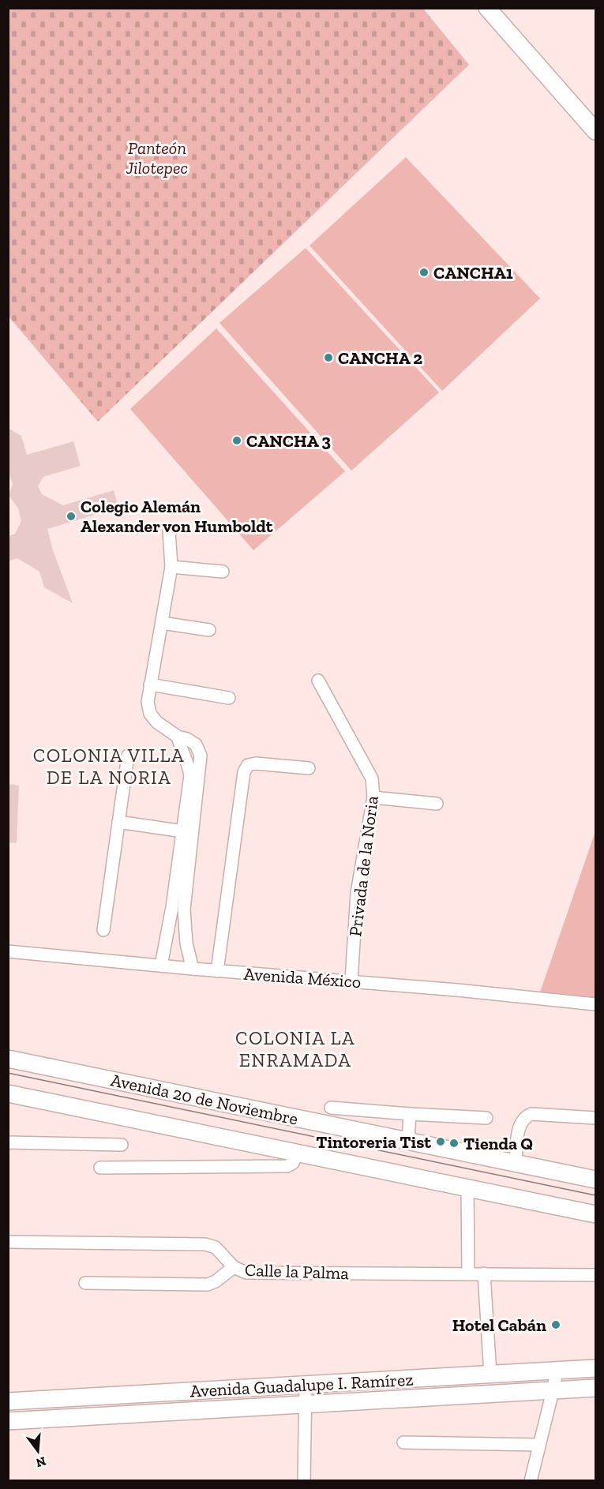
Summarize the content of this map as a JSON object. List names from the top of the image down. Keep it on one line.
{"streets":{"main road":["Avenida 20 de Noviembre","Avenida Guadalupe I. Ramírez"],"street":["Privada de la Noria","Avenida México","Calle la Palma"]},"crossings":[["Privada de la Noria","Avenida México"]],"districts":["COLONIA VILLA DE LA NORIA","COLONIA LA ENRAMADA"],"parks":["Panteón Jilotepec"],"places":["CANCHA1","CANCHA 2","CANCHA 3","Colegio Alemán Alexander von Humboldt","Tintoreria Tist","Tienda Q","Hotel Cabán"],"north":"bottom"}
